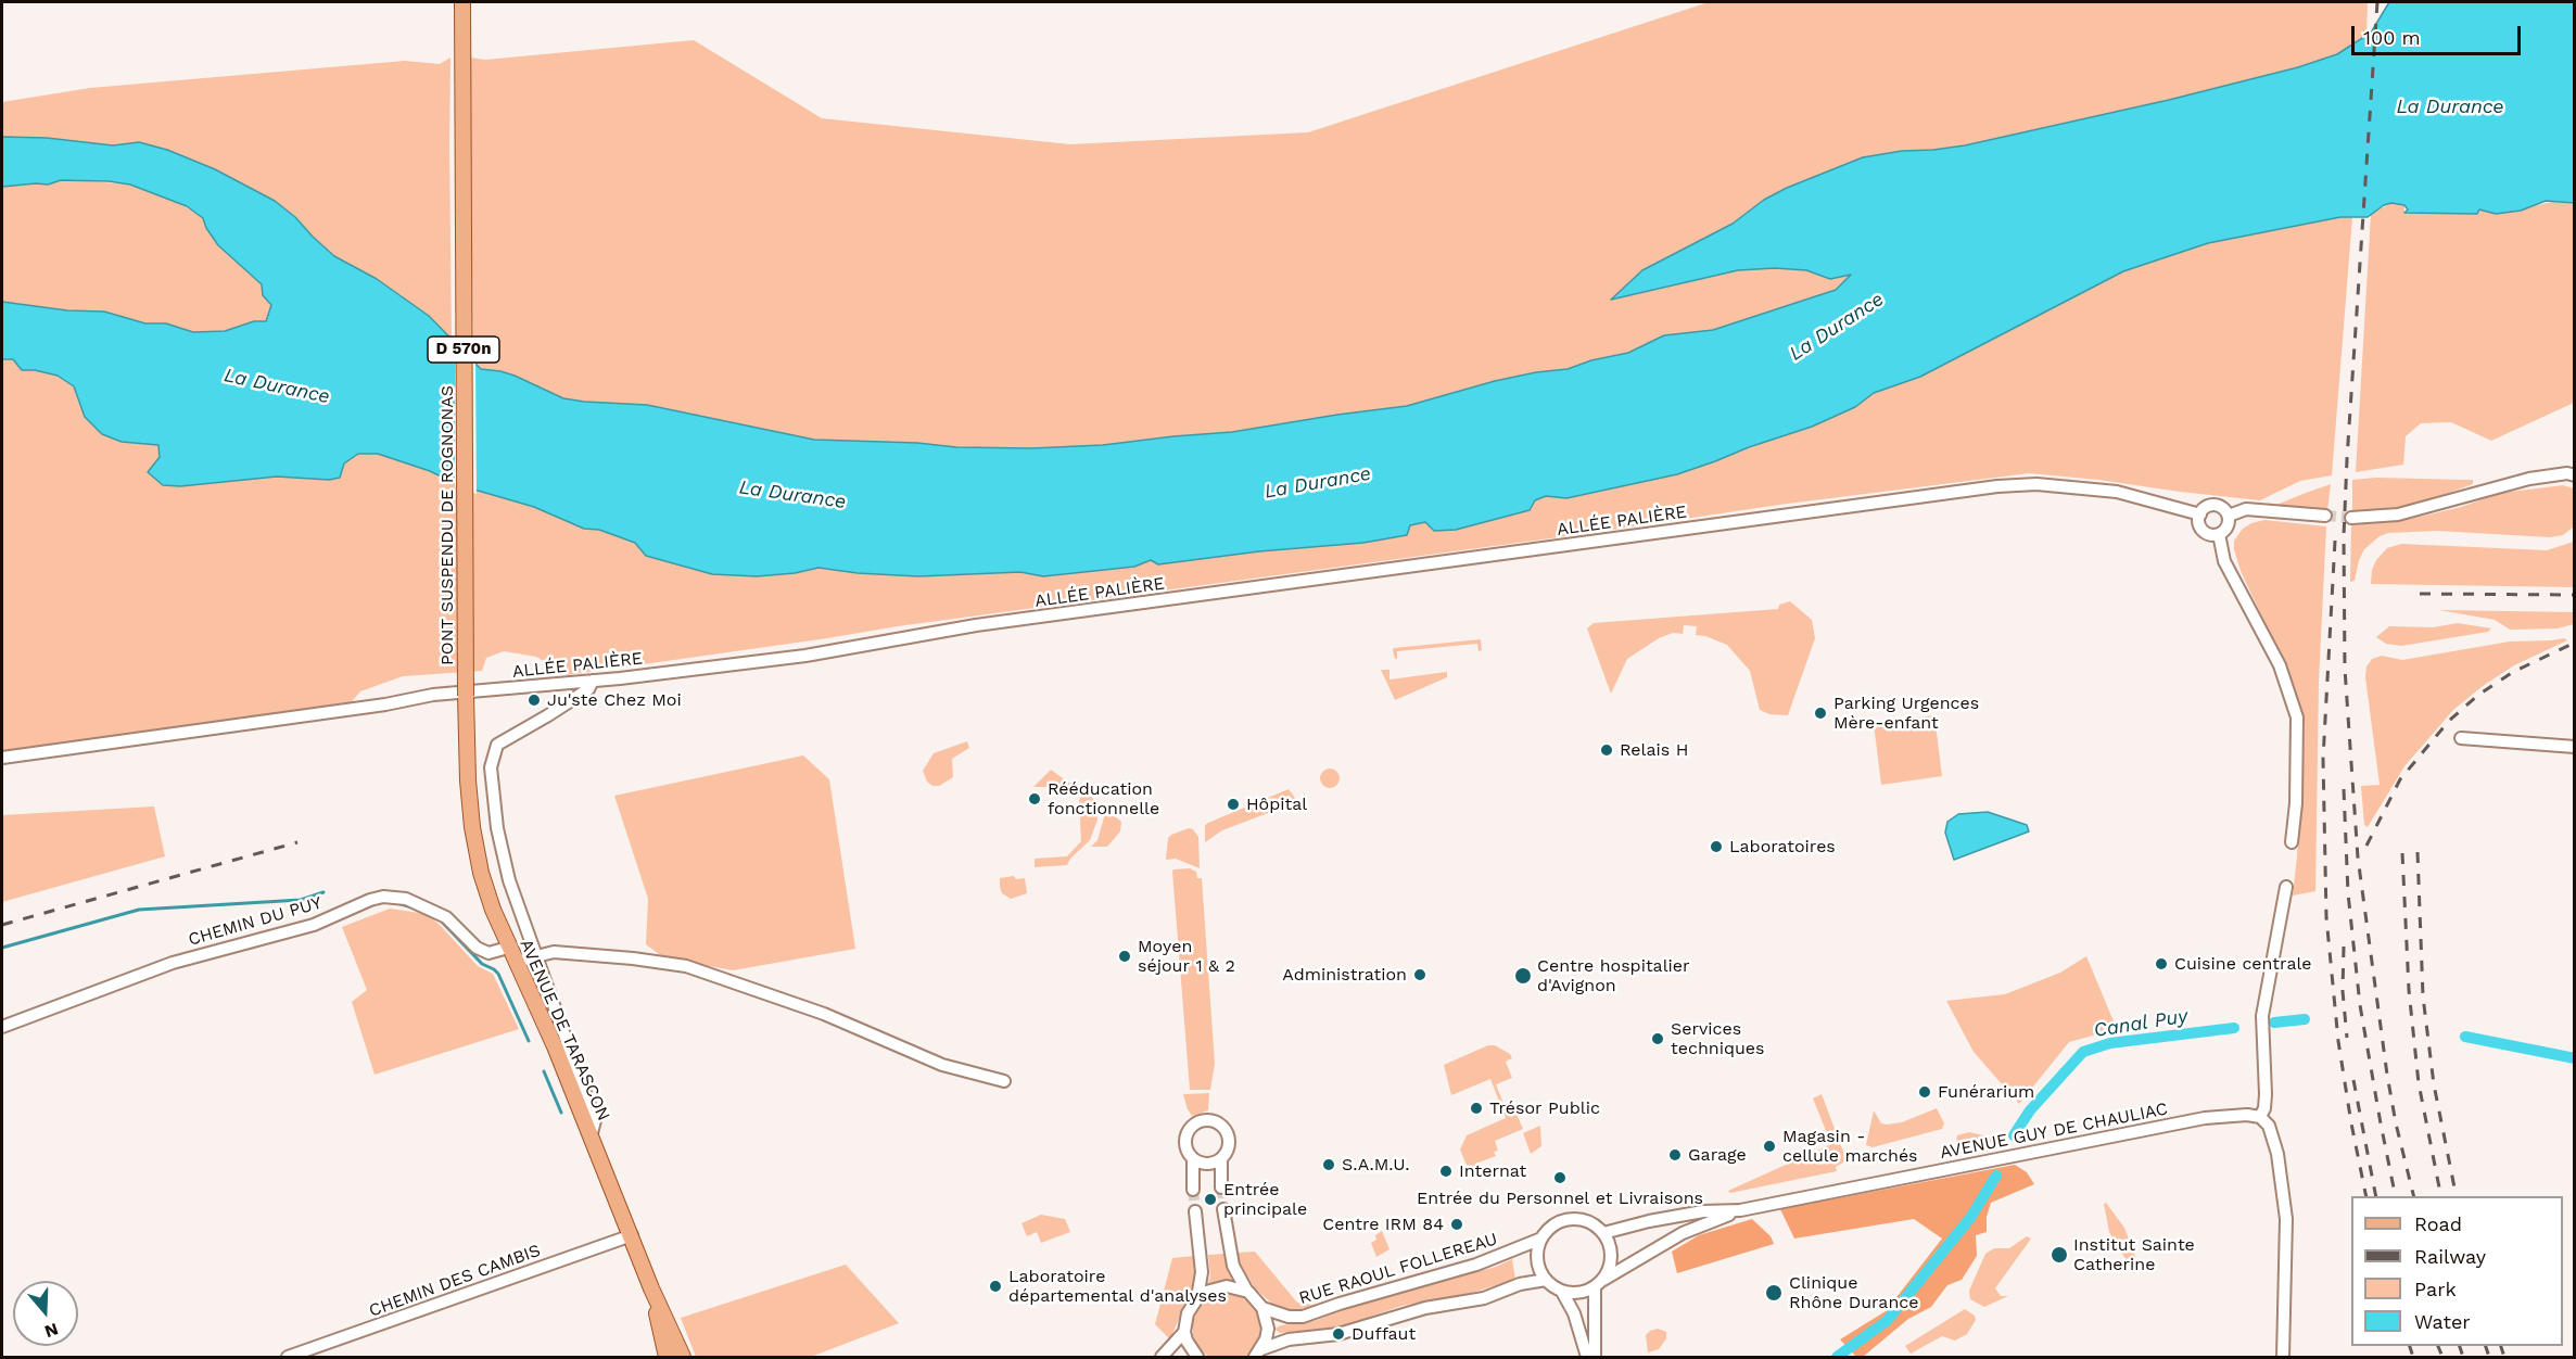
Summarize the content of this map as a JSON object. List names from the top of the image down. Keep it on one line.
{"streets":{"main road":["D 570n","PONT SUSPENDU DE ROGNONAS","AVENUE DE TARASCON"],"street":["ALLÉE PALIÈRE","CHEMIN DU PUY","AVENUE GUY DE CHAULIAC","RUE RAOUL FOLLEREAU","CHEMIN DES CAMBIS"]},"crossings":[["PONT SUSPENDU DE ROGNONAS","AVENUE DE TARASCON"],["CHEMIN DU PUY","AVENUE DE TARASCON"],["AVENUE DE TARASCON","CHEMIN DES CAMBIS"],["AVENUE GUY DE CHAULIAC","RUE RAOUL FOLLEREAU"]],"water":["La Durance","Canal Puy"],"places":["Ju'ste Chez Moi","Parking Urgences Mère-enfant","Relais H","Rééducation fonctionnelle","Hôpital","Laboratoires","Moyen séjour 1 & 2","Cuisine centrale","Administration","Centre hospitalier d'Avignon","Services techniques","Funérarium","Trésor Public","Magasin - cellule marchés","Garage","S.A.M.U.","Internat","Entrée du Personnel et Livraisons","Entrée principale","Centre IRM 84","Institut Sainte Catherine","Laboratoire départemental d'analyses","Clinique Rhône Durance","Duffaut"],"legend":["Road","Railway","Park","Water"],"scale_bar":"100 m","north":"bottom"}
